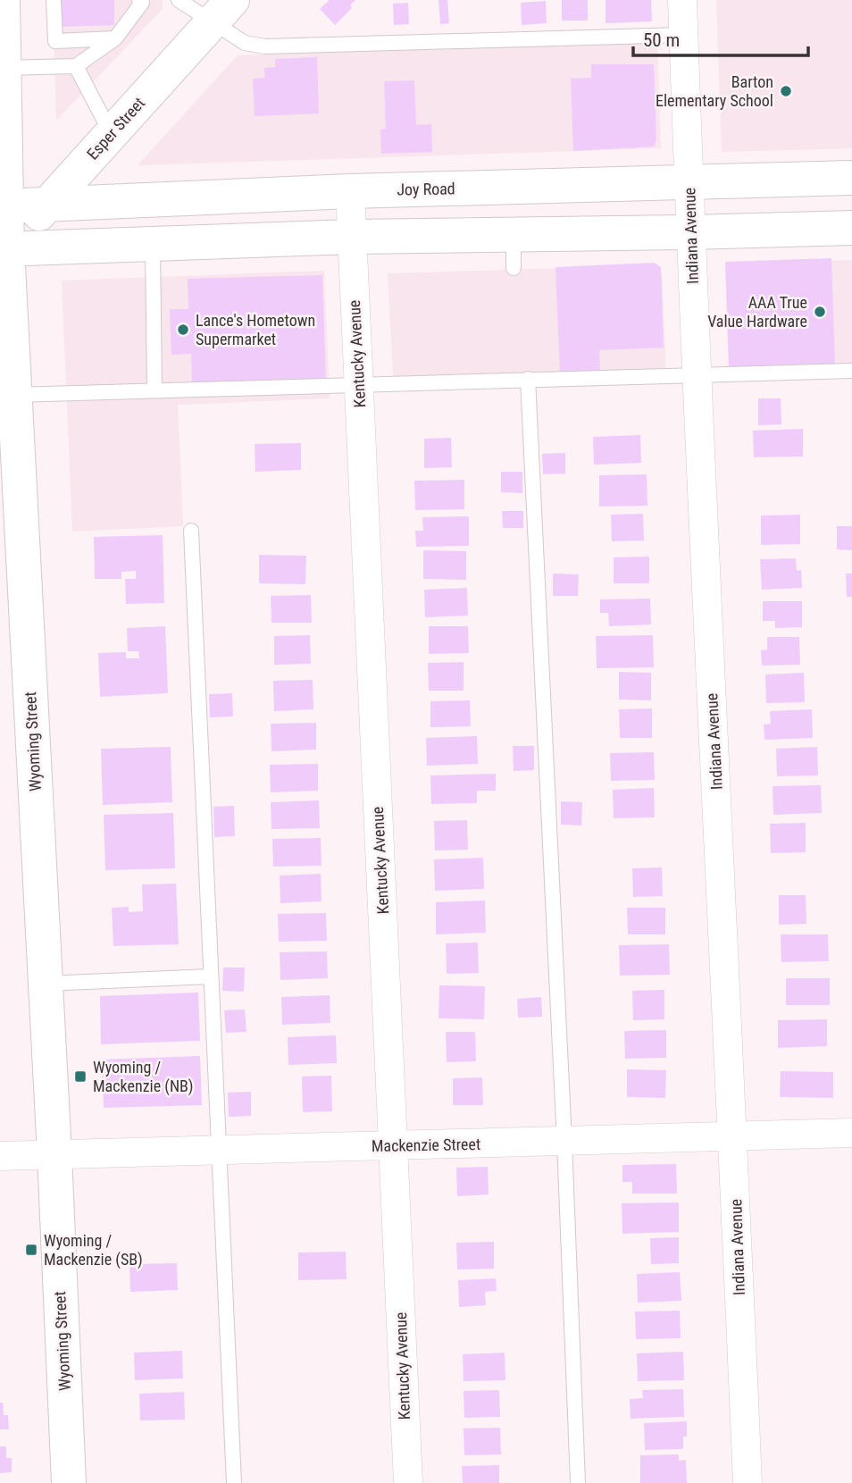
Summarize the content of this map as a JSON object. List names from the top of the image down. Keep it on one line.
{"streets":{"street":["Esper Street","Joy Road","Indiana Avenue","Kentucky Avenue","Wyoming Street","Mackenzie Street"]},"crossings":[["Esper Street","Joy Road"],["Esper Street","Wyoming Street"],["Joy Road","Indiana Avenue"],["Joy Road","Kentucky Avenue"],["Joy Road","Wyoming Street"],["Indiana Avenue","Mackenzie Street"],["Kentucky Avenue","Mackenzie Street"],["Wyoming Street","Mackenzie Street"]],"places":{"other":["Barton Elementary School","AAA True Value Hardware","Lance's Hometown Supermarket"],"transit":["Wyoming / Mackenzie (NB)","Wyoming / Mackenzie (SB)"]},"scale_bar":"50 m"}
